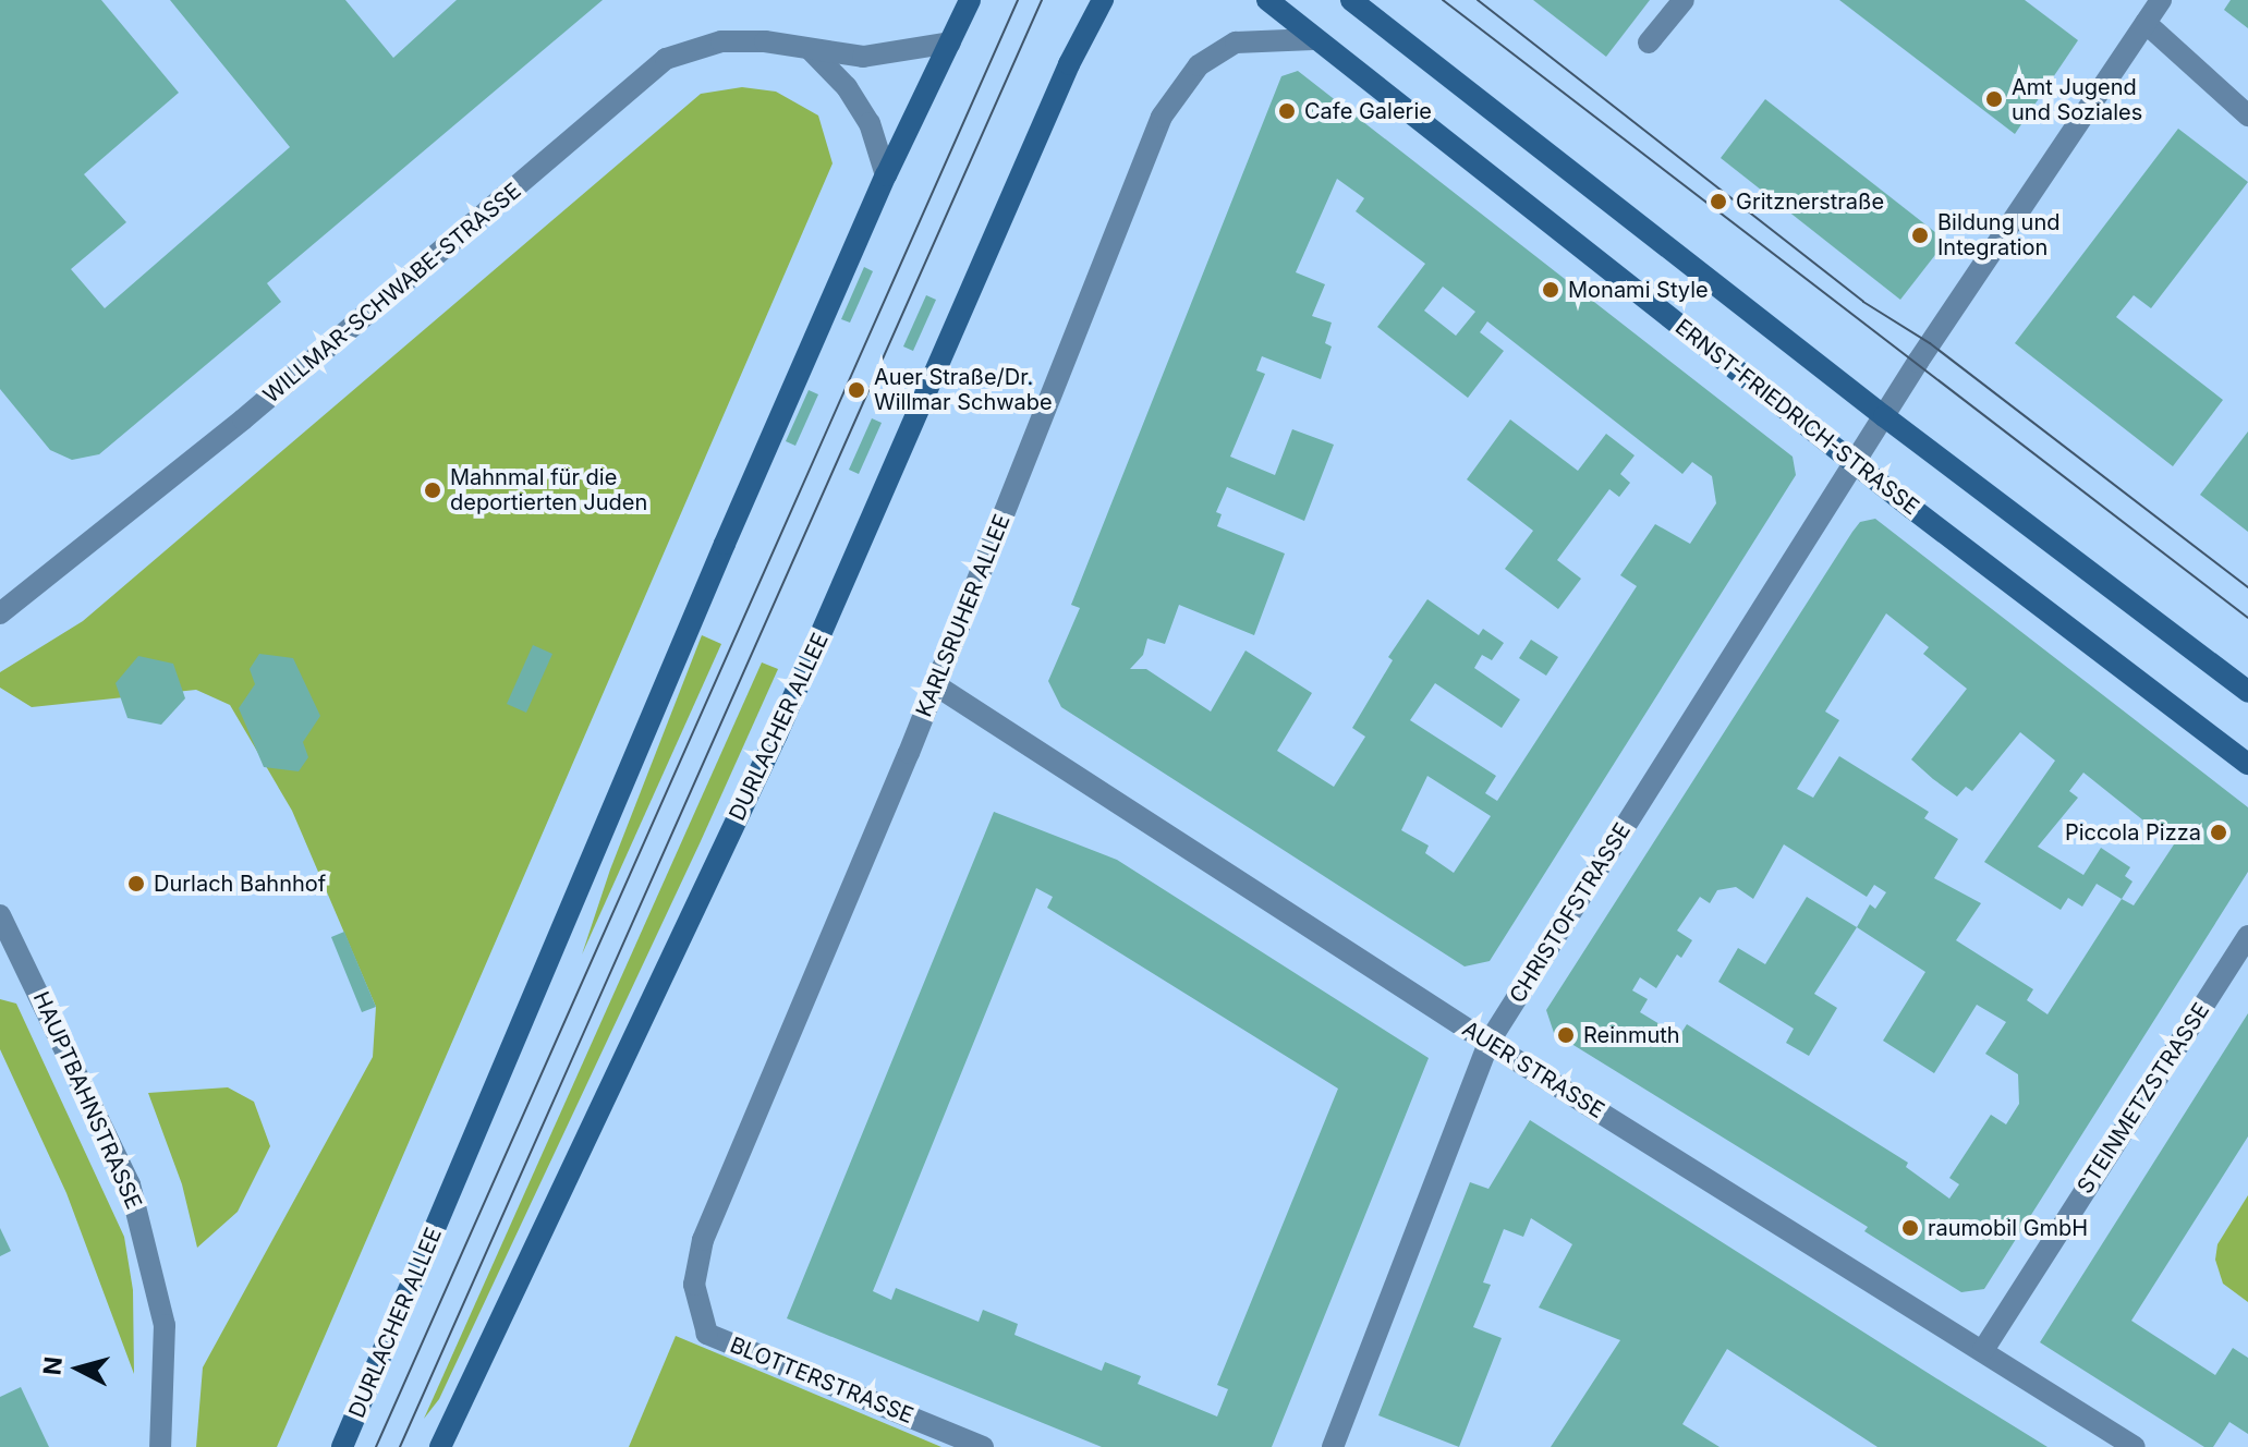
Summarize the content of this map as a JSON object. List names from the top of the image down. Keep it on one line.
{"streets":{"main road":["ERNST-FRIEDRICH-STRASSE","DURLACHER ALLEE"],"street":["WILLMAR-SCHWABE-STRASSE","KARLSRUHER ALLEE","CHRISTOFSTRASSE","AUER STRASSE","STEINMETZSTRASSE","HAUPTBAHNSTRASSE","BLOTTERSTRASSE"]},"crossings":[["WILLMAR-SCHWABE-STRASSE","DURLACHER ALLEE"],["ERNST-FRIEDRICH-STRASSE","KARLSRUHER ALLEE"],["ERNST-FRIEDRICH-STRASSE","CHRISTOFSTRASSE"],["KARLSRUHER ALLEE","AUER STRASSE"],["KARLSRUHER ALLEE","BLOTTERSTRASSE"],["CHRISTOFSTRASSE","AUER STRASSE"],["AUER STRASSE","STEINMETZSTRASSE"]],"places":["Amt Jugend und Soziales","Cafe Galerie","Gritznerstraße","Bildung und Integration","Monami Style","Auer Straße/Dr. Willmar Schwabe","Mahnmal für die deportierten Juden","Piccola Pizza","Durlach Bahnhof","Reinmuth","raumobil GmbH"],"north":"left"}
